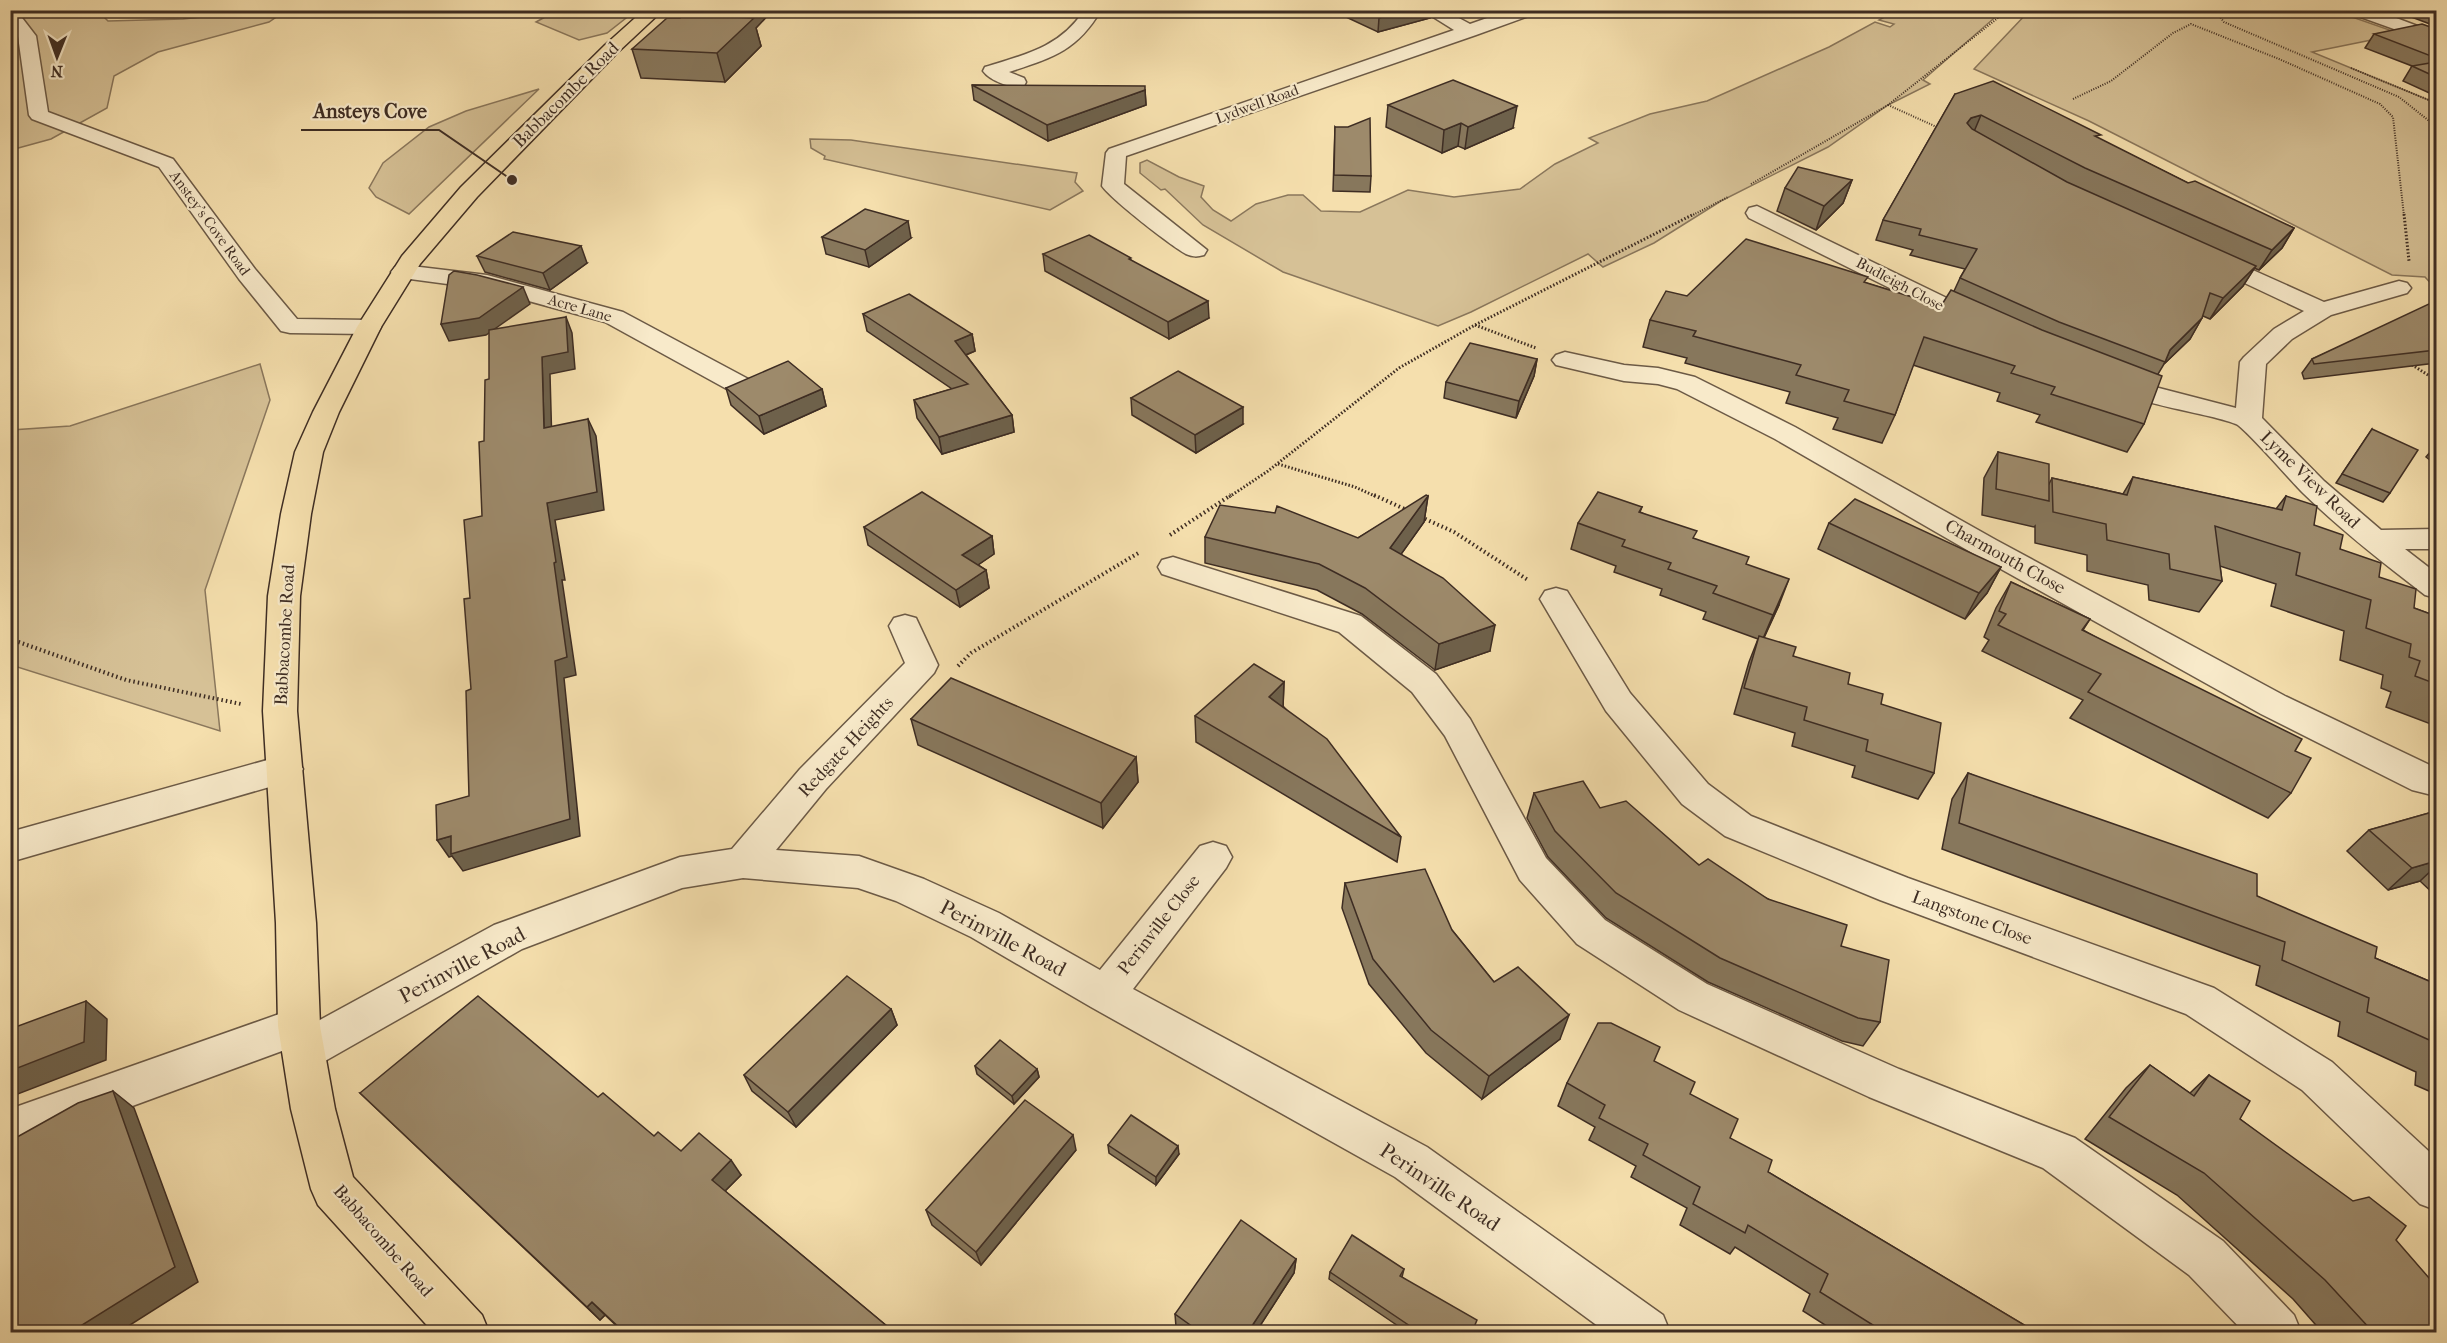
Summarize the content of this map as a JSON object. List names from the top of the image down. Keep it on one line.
{"streets":{"main road":["Babbacombe Road"],"street":["Lydwell Road","Anstey's Cove Road","Budleigh Close","Acre Lane","Lyme View Road","Charmouth Close","Redgate Heights","Langstone Close","Perinville Close","Perinville Road"]},"crossings":[["Babbacombe Road","Anstey's Cove Road"],["Babbacombe Road","Acre Lane"],["Babbacombe Road","Perinville Road"],["Redgate Heights","Perinville Road"],["Perinville Close","Perinville Road"]],"places":["Ansteys Cove"],"north":"bottom"}
